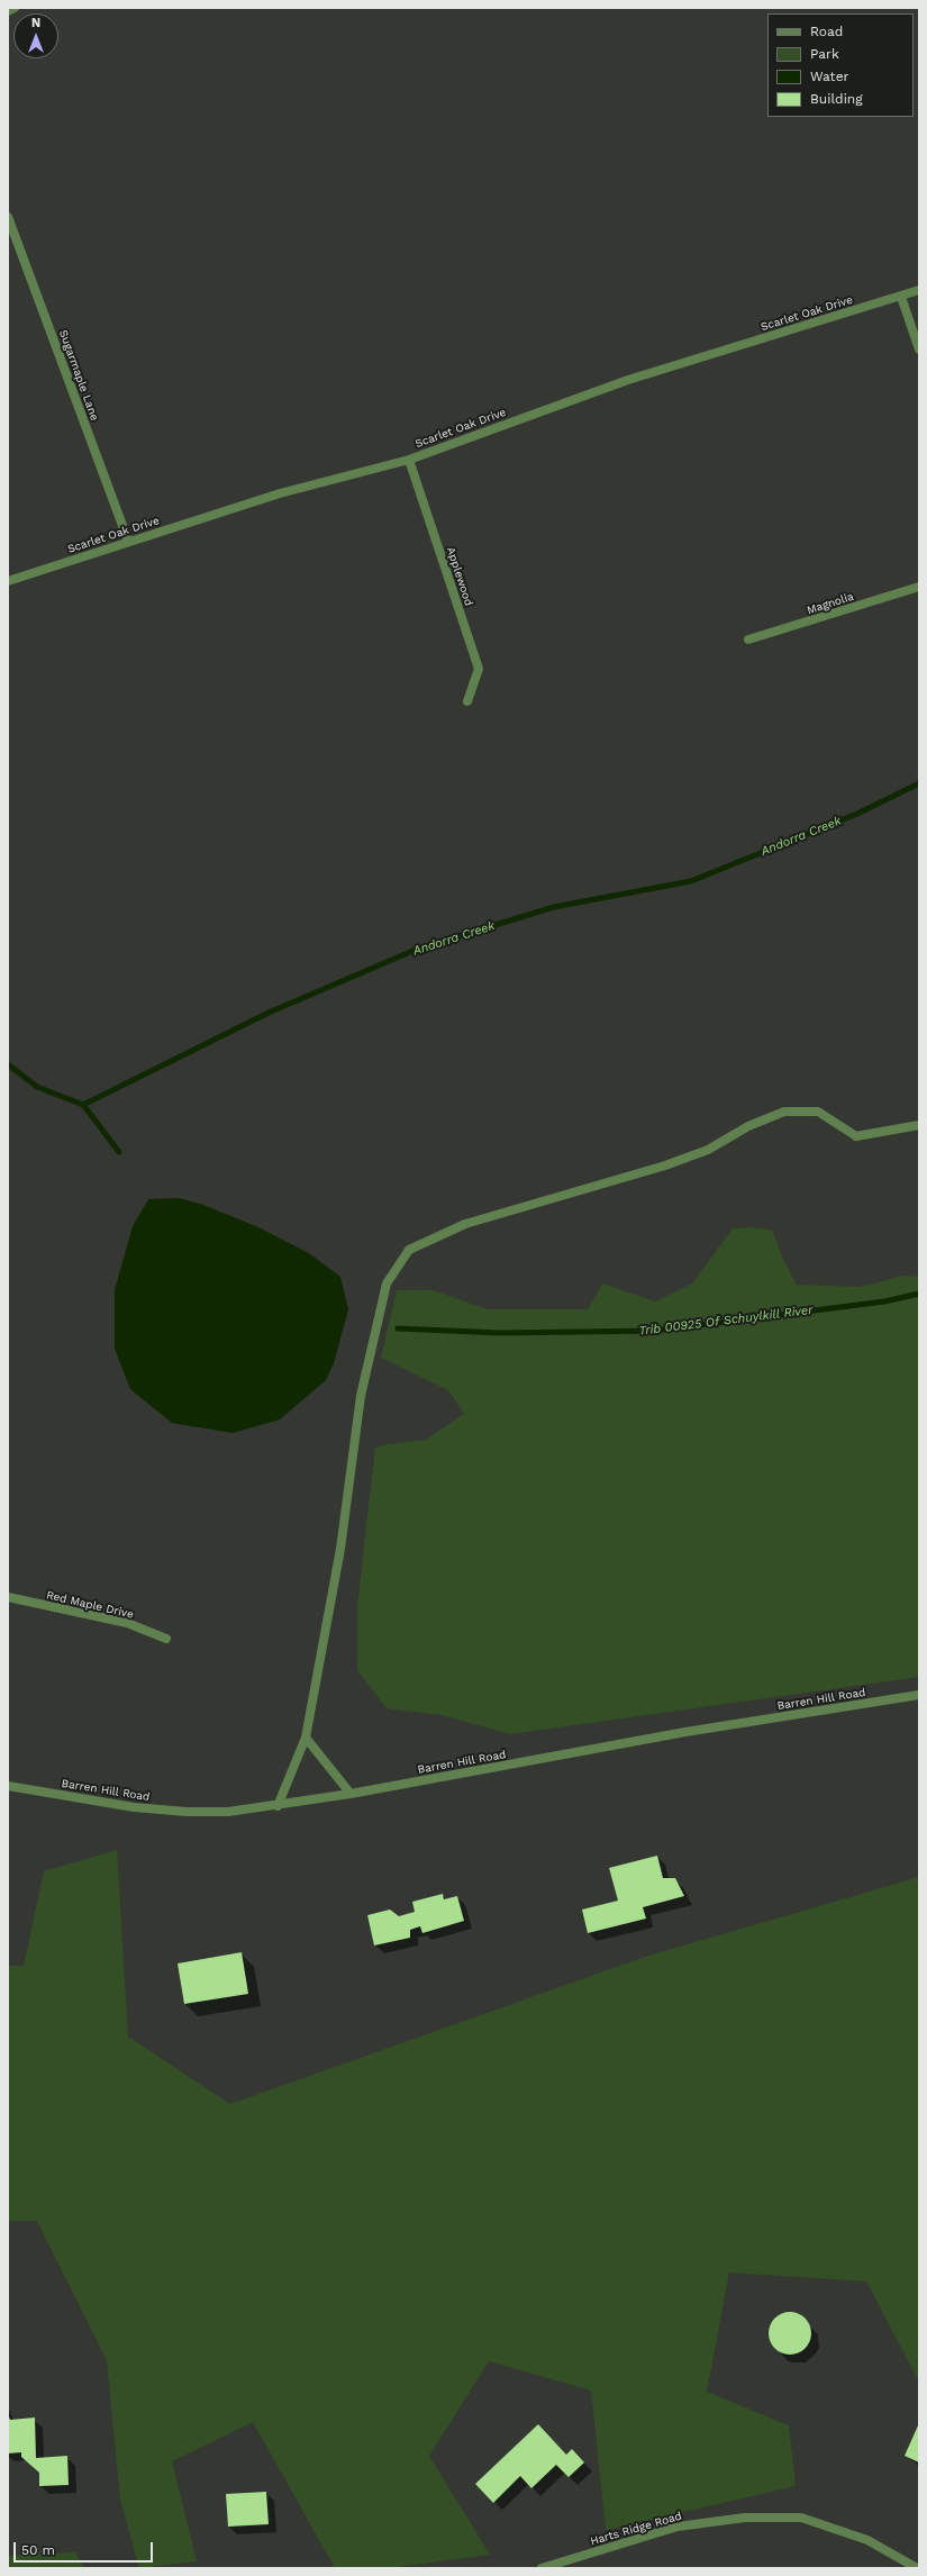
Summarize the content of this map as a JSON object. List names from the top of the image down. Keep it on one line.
{"streets":{"street":["Scarlet Oak Drive","Sugarmaple Lane","Applewood","Magnolia","Red Maple Drive","Barren Hill Road","Harts Ridge Road"]},"crossings":[["Scarlet Oak Drive","Sugarmaple Lane"],["Scarlet Oak Drive","Applewood"]],"water":["Andorra Creek","Trib 00925 Of Schuylkill River"],"legend":["Road","Park","Water","Building"],"scale_bar":"50 m","north":"top"}
